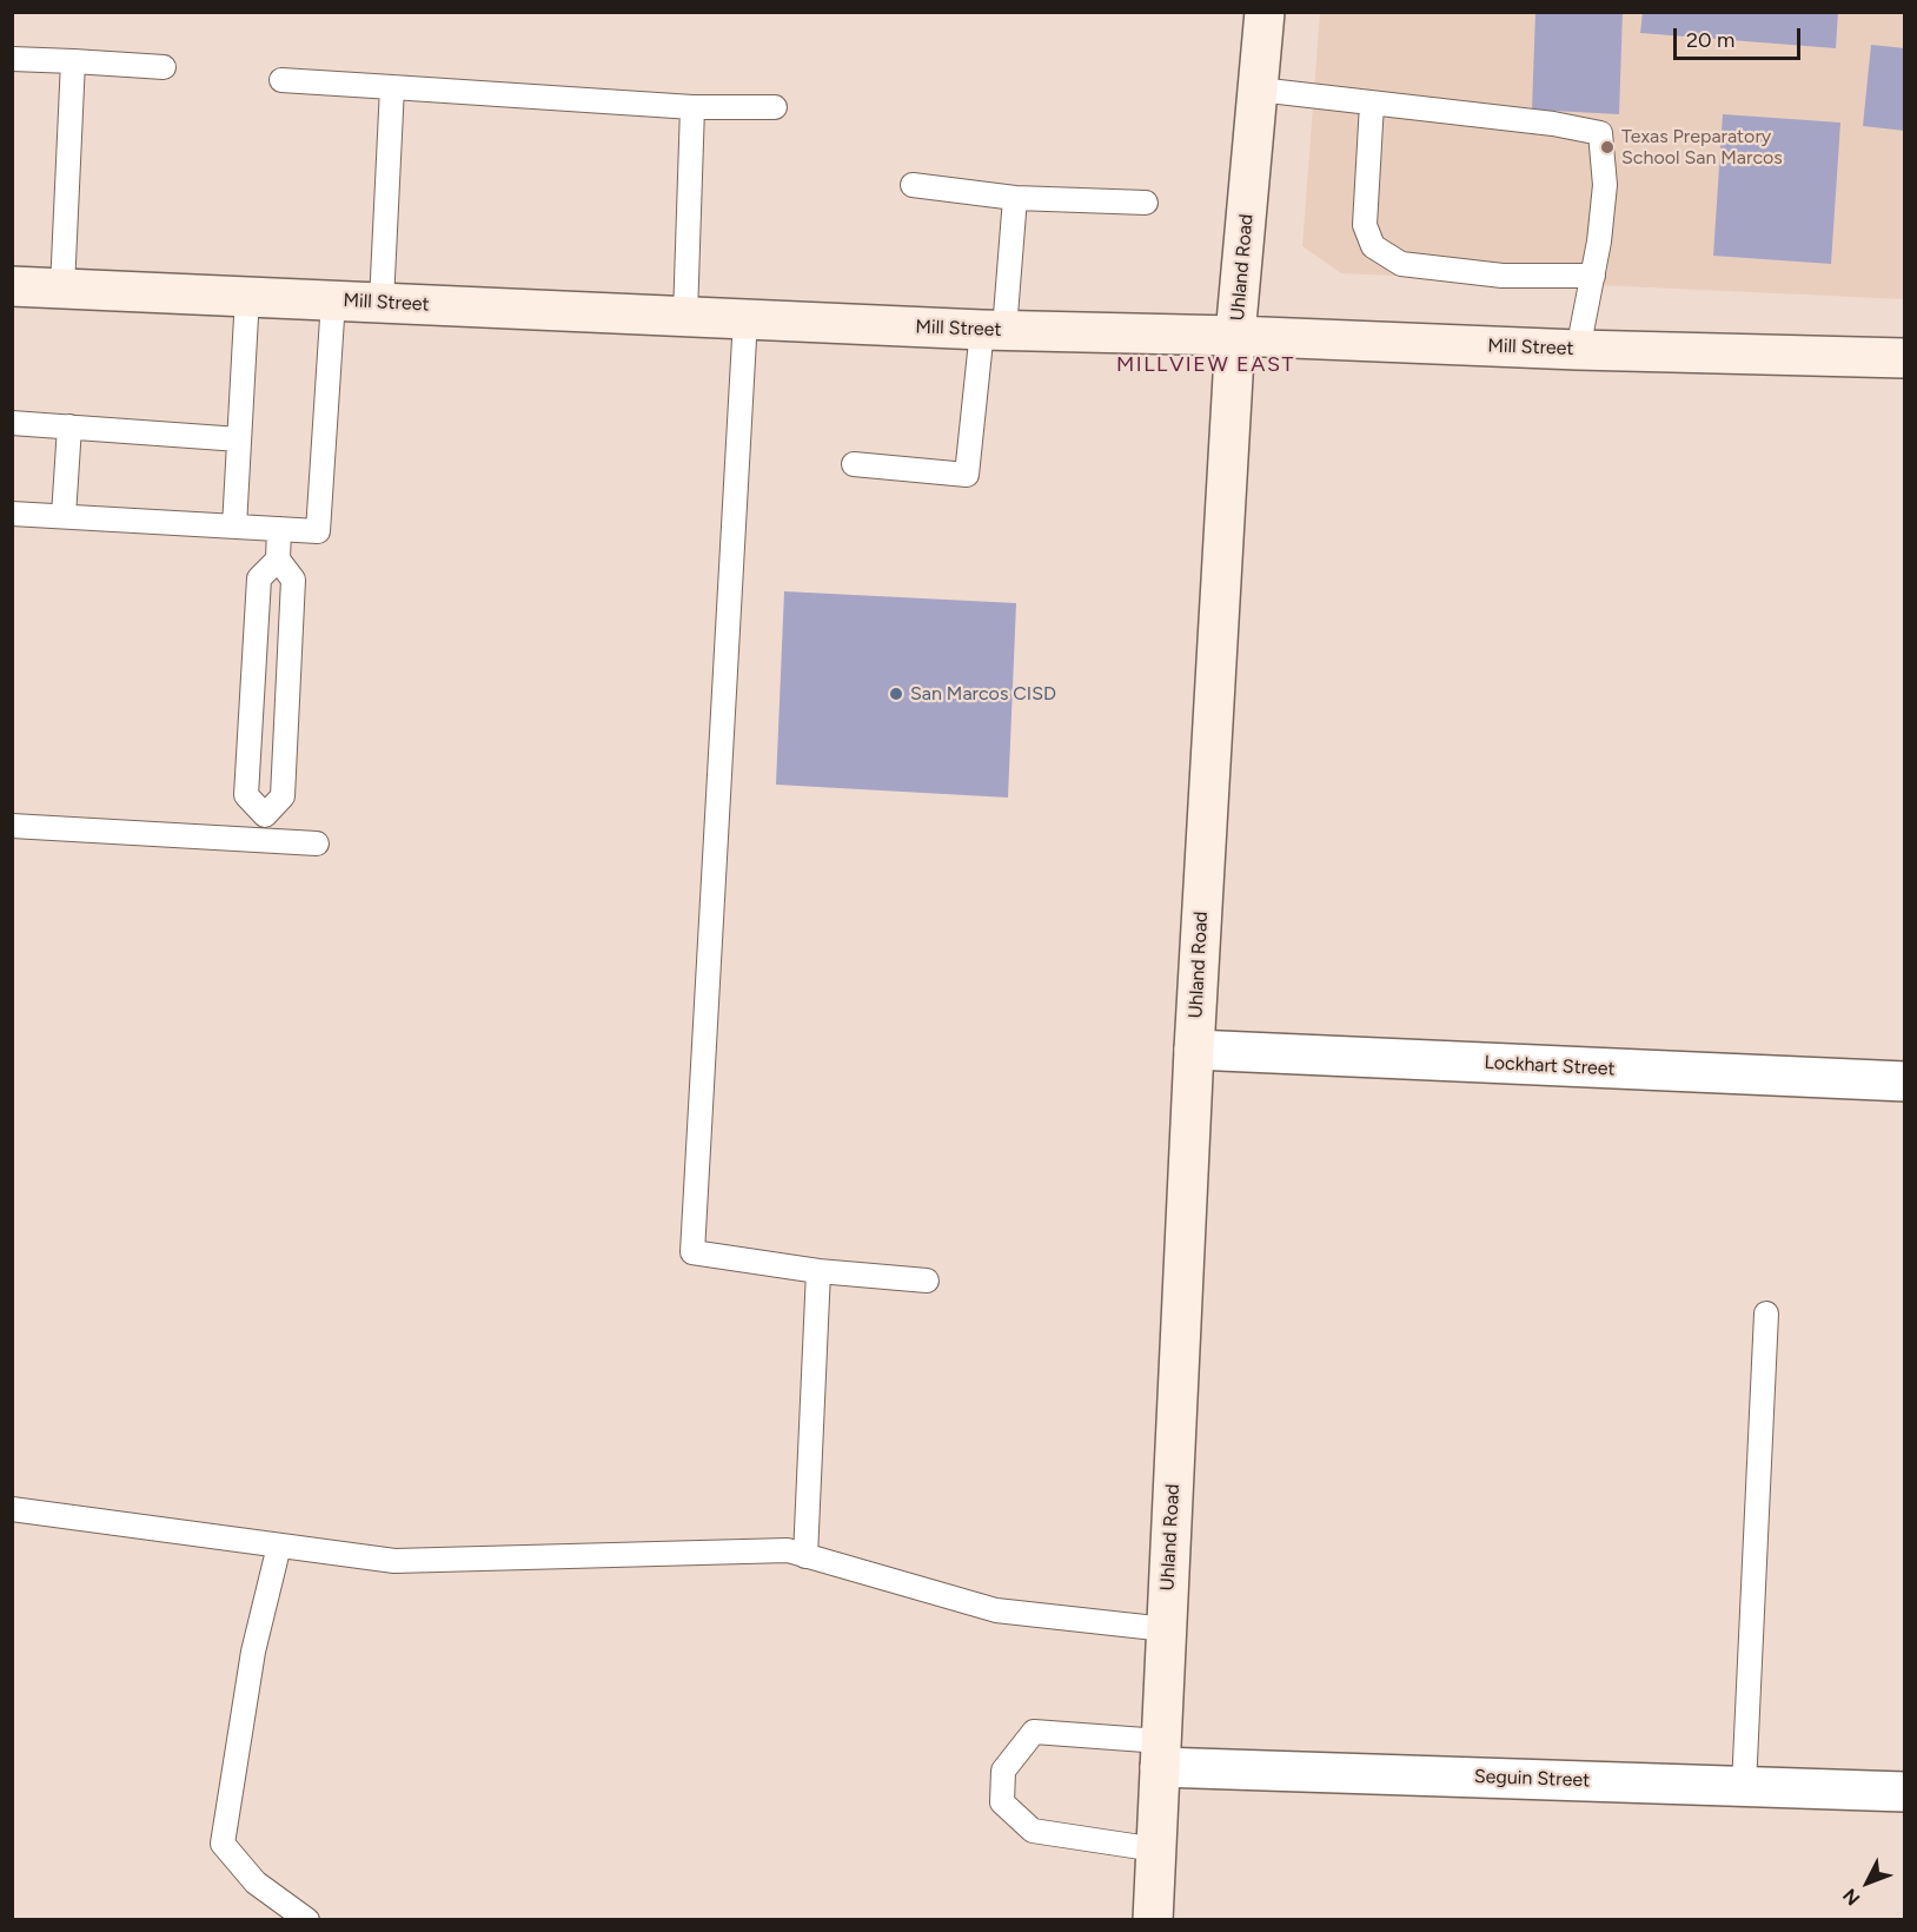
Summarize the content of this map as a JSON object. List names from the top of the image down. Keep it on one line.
{"streets":{"street":["Uhland Road","Mill Street","Lockhart Street","Seguin Street"]},"crossings":[["Uhland Road","Mill Street"],["Uhland Road","Lockhart Street"],["Uhland Road","Seguin Street"]],"districts":["MILLVIEW EAST"],"places":["Texas Preparatory School San Marcos","San Marcos CISD"],"scale_bar":"20 m","north":"bottom left"}
